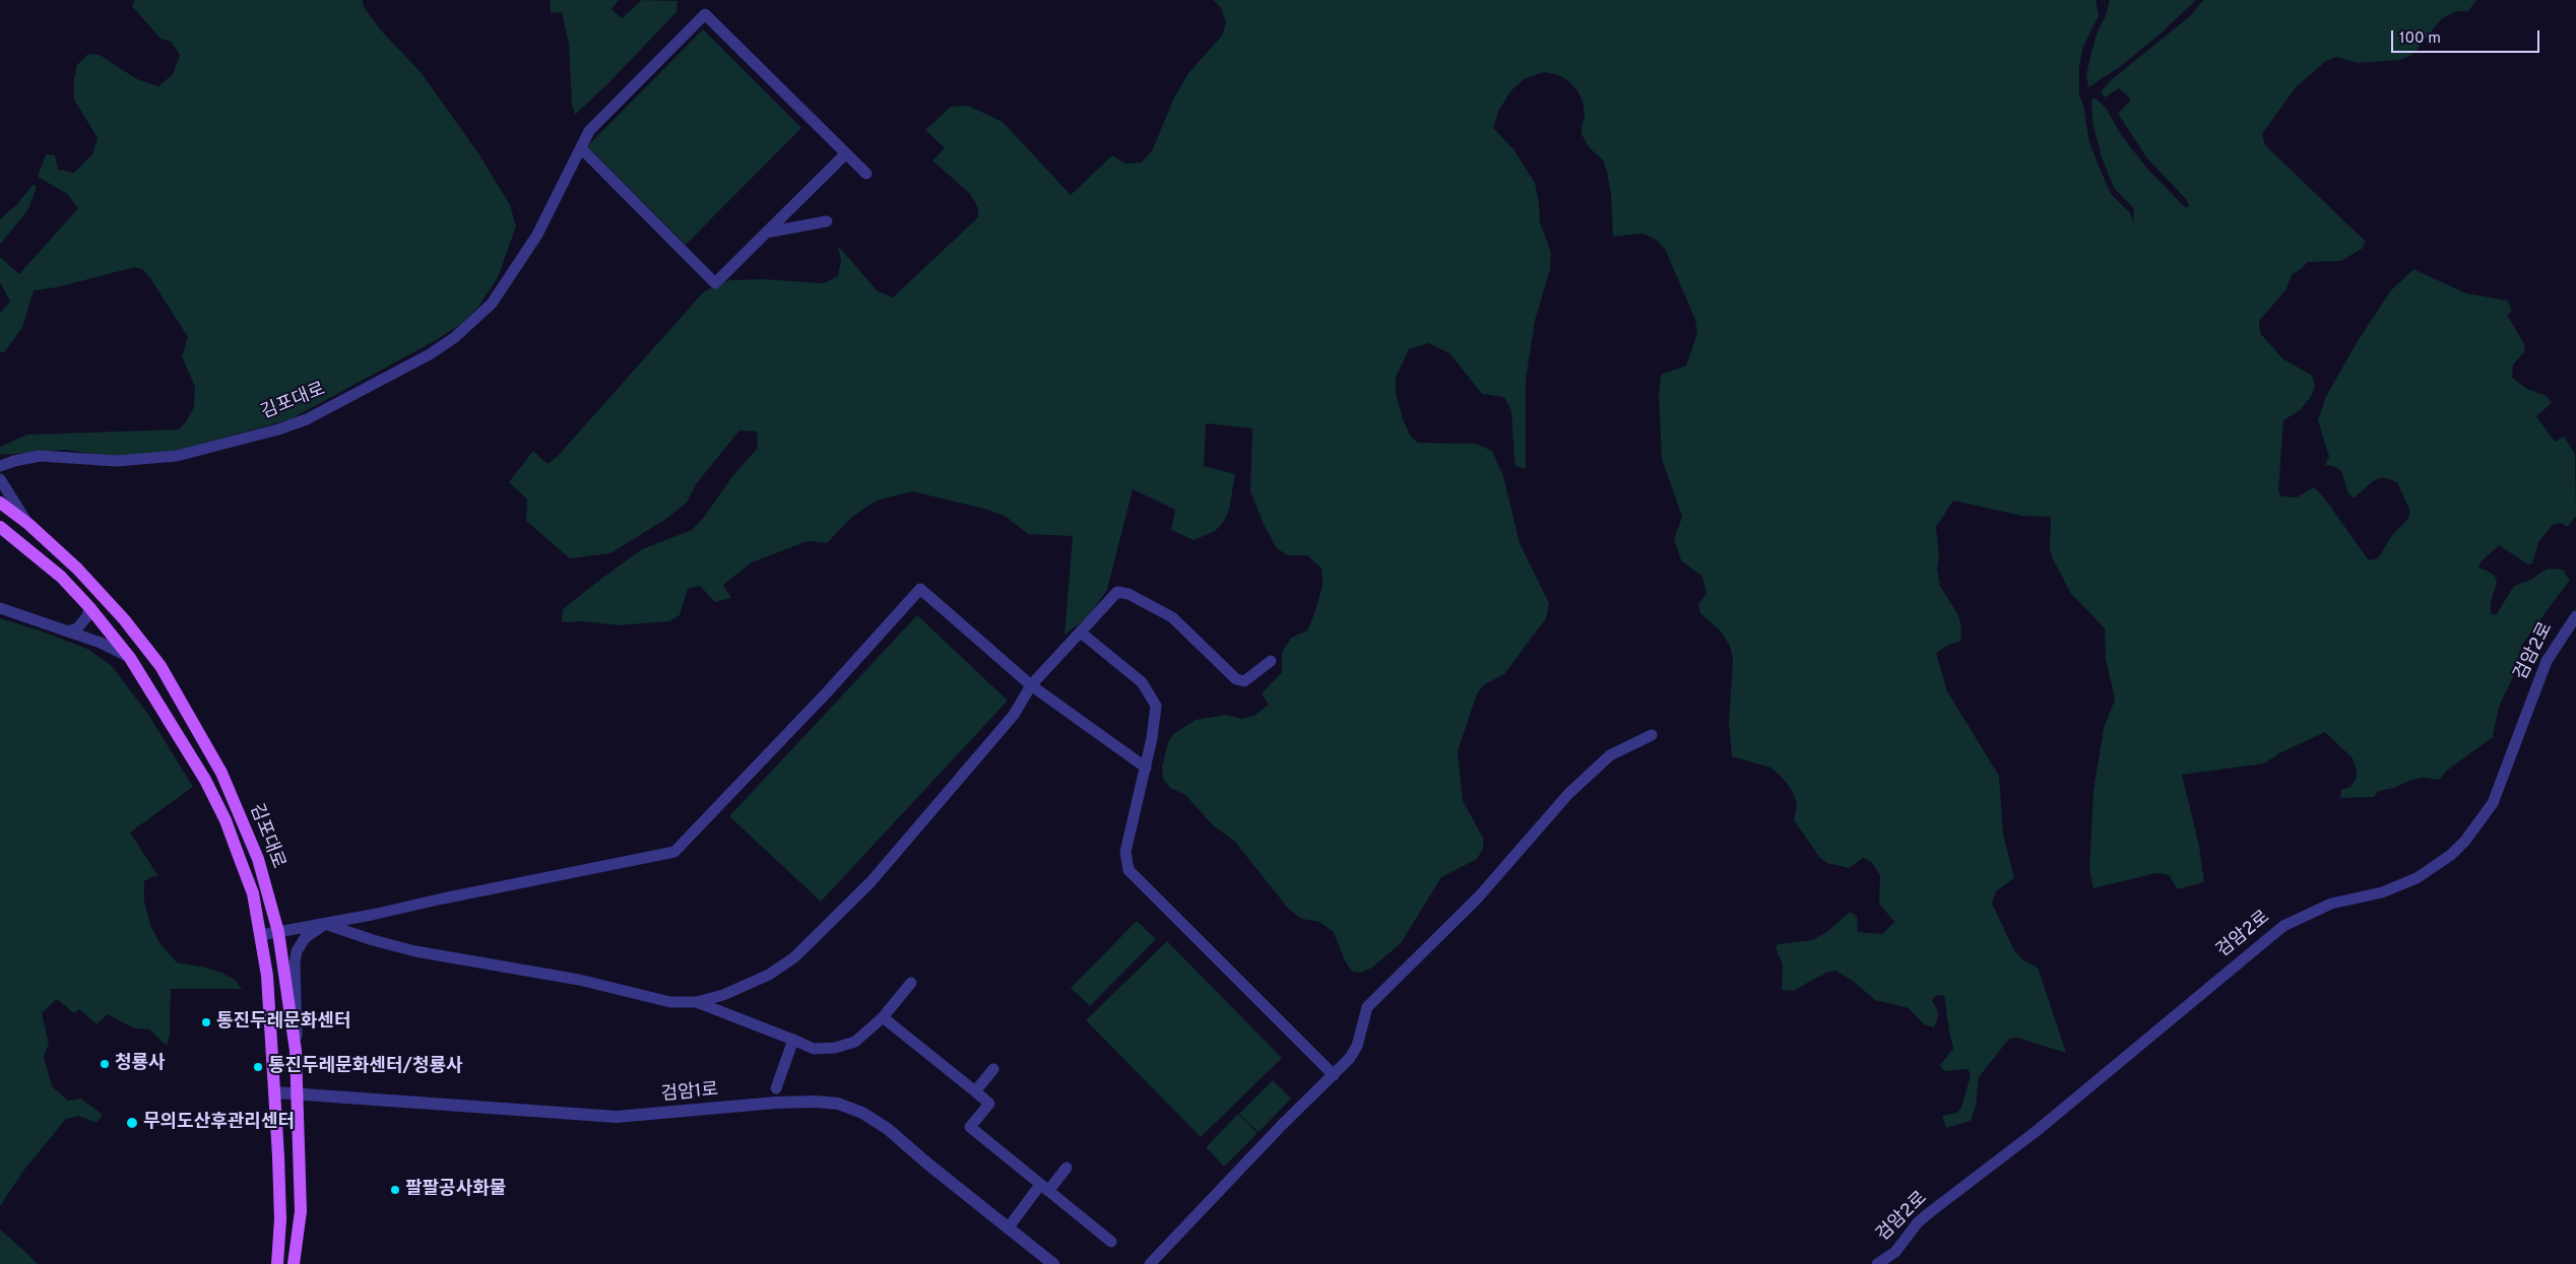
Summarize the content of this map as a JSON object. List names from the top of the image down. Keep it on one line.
{"streets":{"main road":["김포대로"],"street":["검암2로","검암1로"]},"crossings":[["김포대로","검암1로"]],"places":["통진두레문화센터","청룡사","통진두레문화센터/청룡사","무의도산후관리센터","팔팔공사화물"],"scale_bar":"100 m"}
